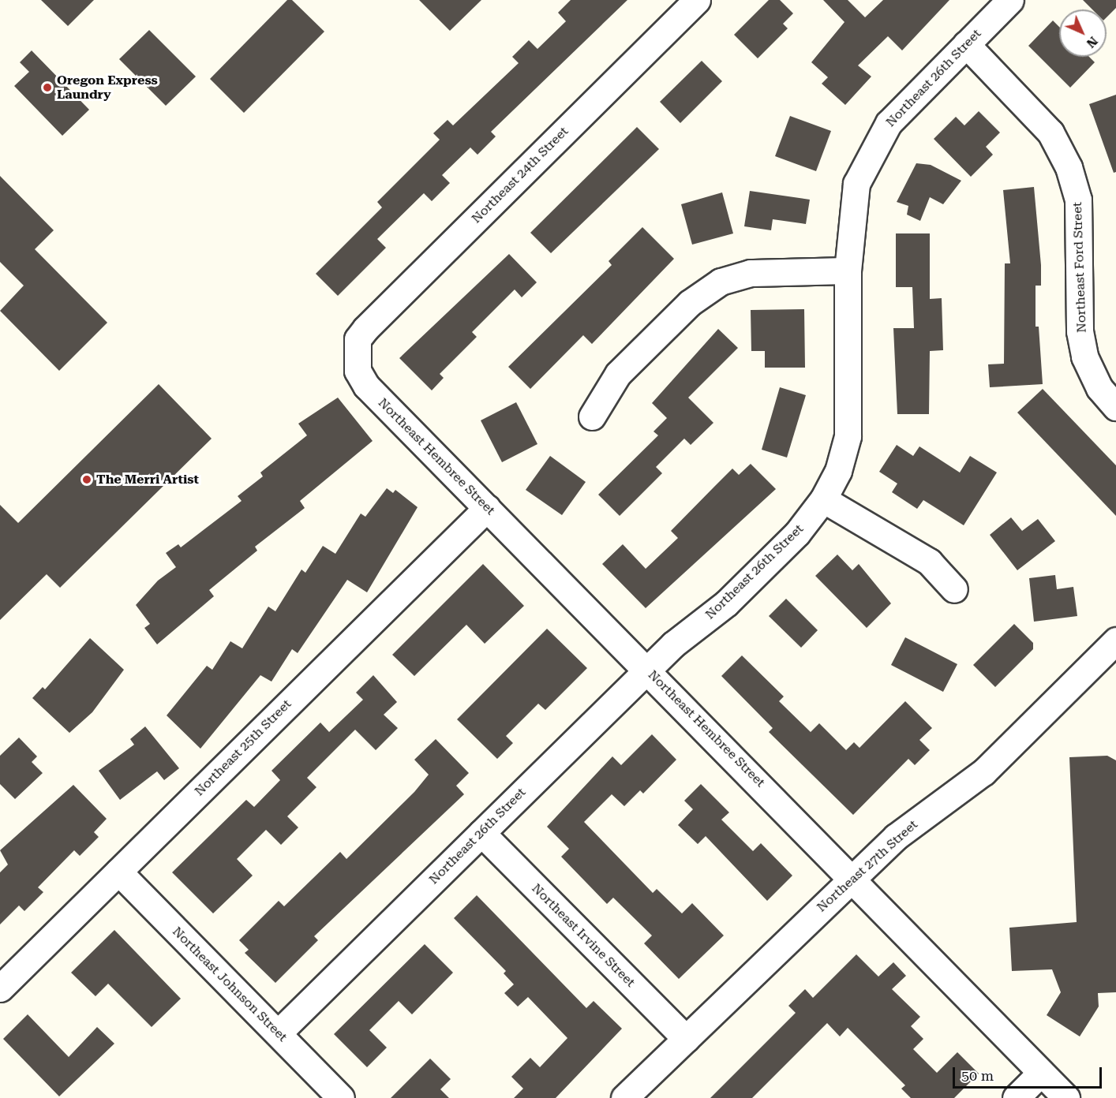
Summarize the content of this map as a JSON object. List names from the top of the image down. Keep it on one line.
{"streets":{"street":["Northeast 26th Street","Northeast 24th Street","Northeast Ford Street","Northeast Hembree Street","Northeast 25th Street","Northeast 27th Street","Northeast Irvine Street","Northeast Johnson Street"]},"crossings":[["Northeast 26th Street","Northeast Ford Street"],["Northeast 26th Street","Northeast Hembree Street"],["Northeast 26th Street","Northeast Irvine Street"],["Northeast 26th Street","Northeast Johnson Street"],["Northeast 24th Street","Northeast Hembree Street"],["Northeast Hembree Street","Northeast 25th Street"],["Northeast Hembree Street","Northeast 27th Street"],["Northeast 25th Street","Northeast Johnson Street"],["Northeast 27th Street","Northeast Irvine Street"]],"places":["Oregon Express Laundry","The Merri Artist"],"scale_bar":"50 m","north":"bottom right"}
